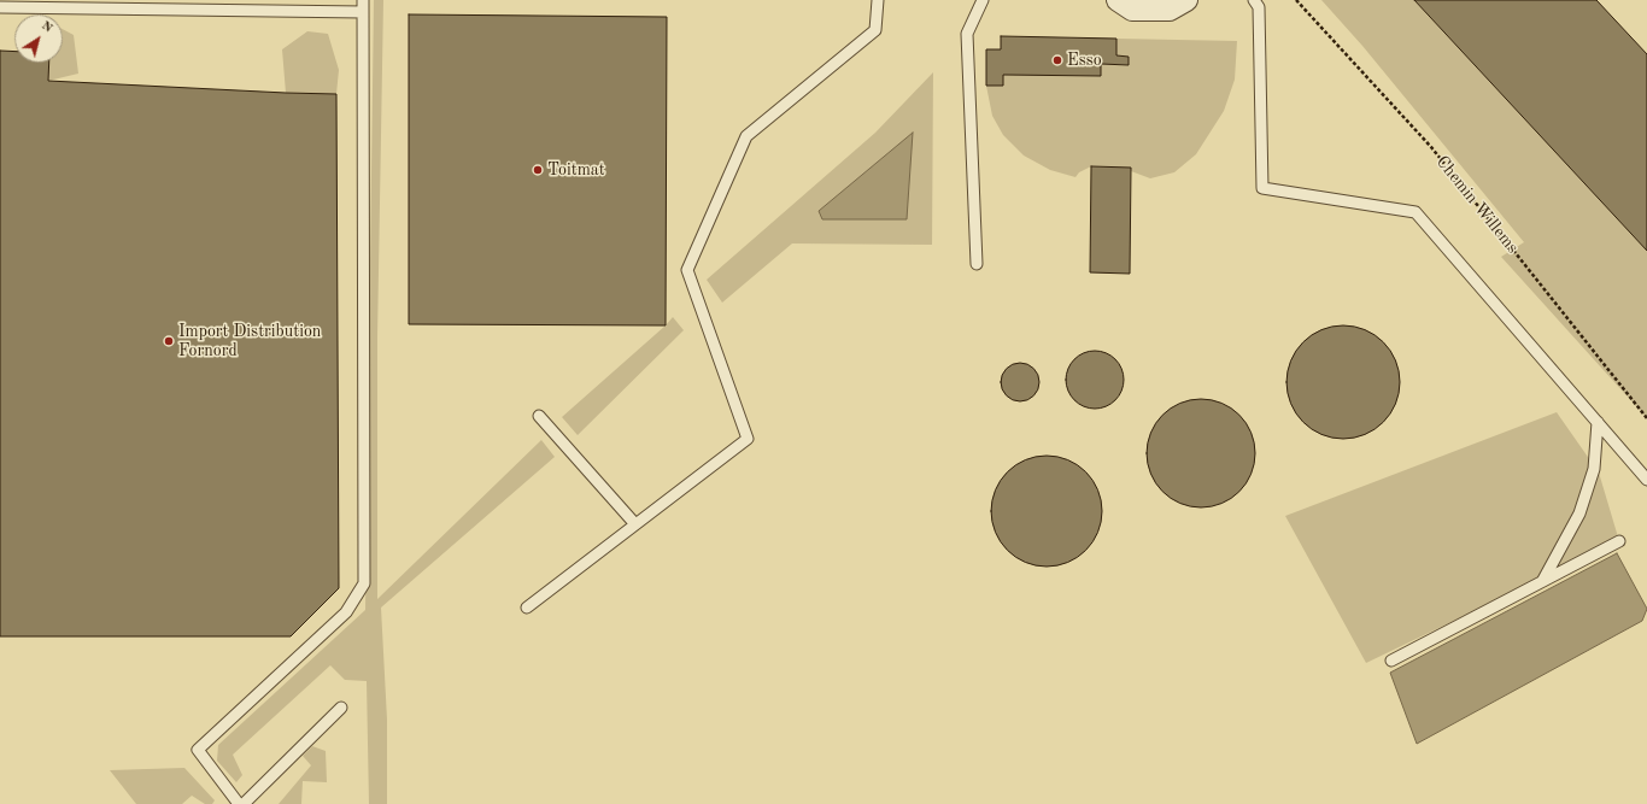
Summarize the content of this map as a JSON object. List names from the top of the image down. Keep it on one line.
{"streets":{"path":["Chemin Willems"]},"places":["Esso","Toitmat","Import Distribution Fornord"],"north":"top right"}
